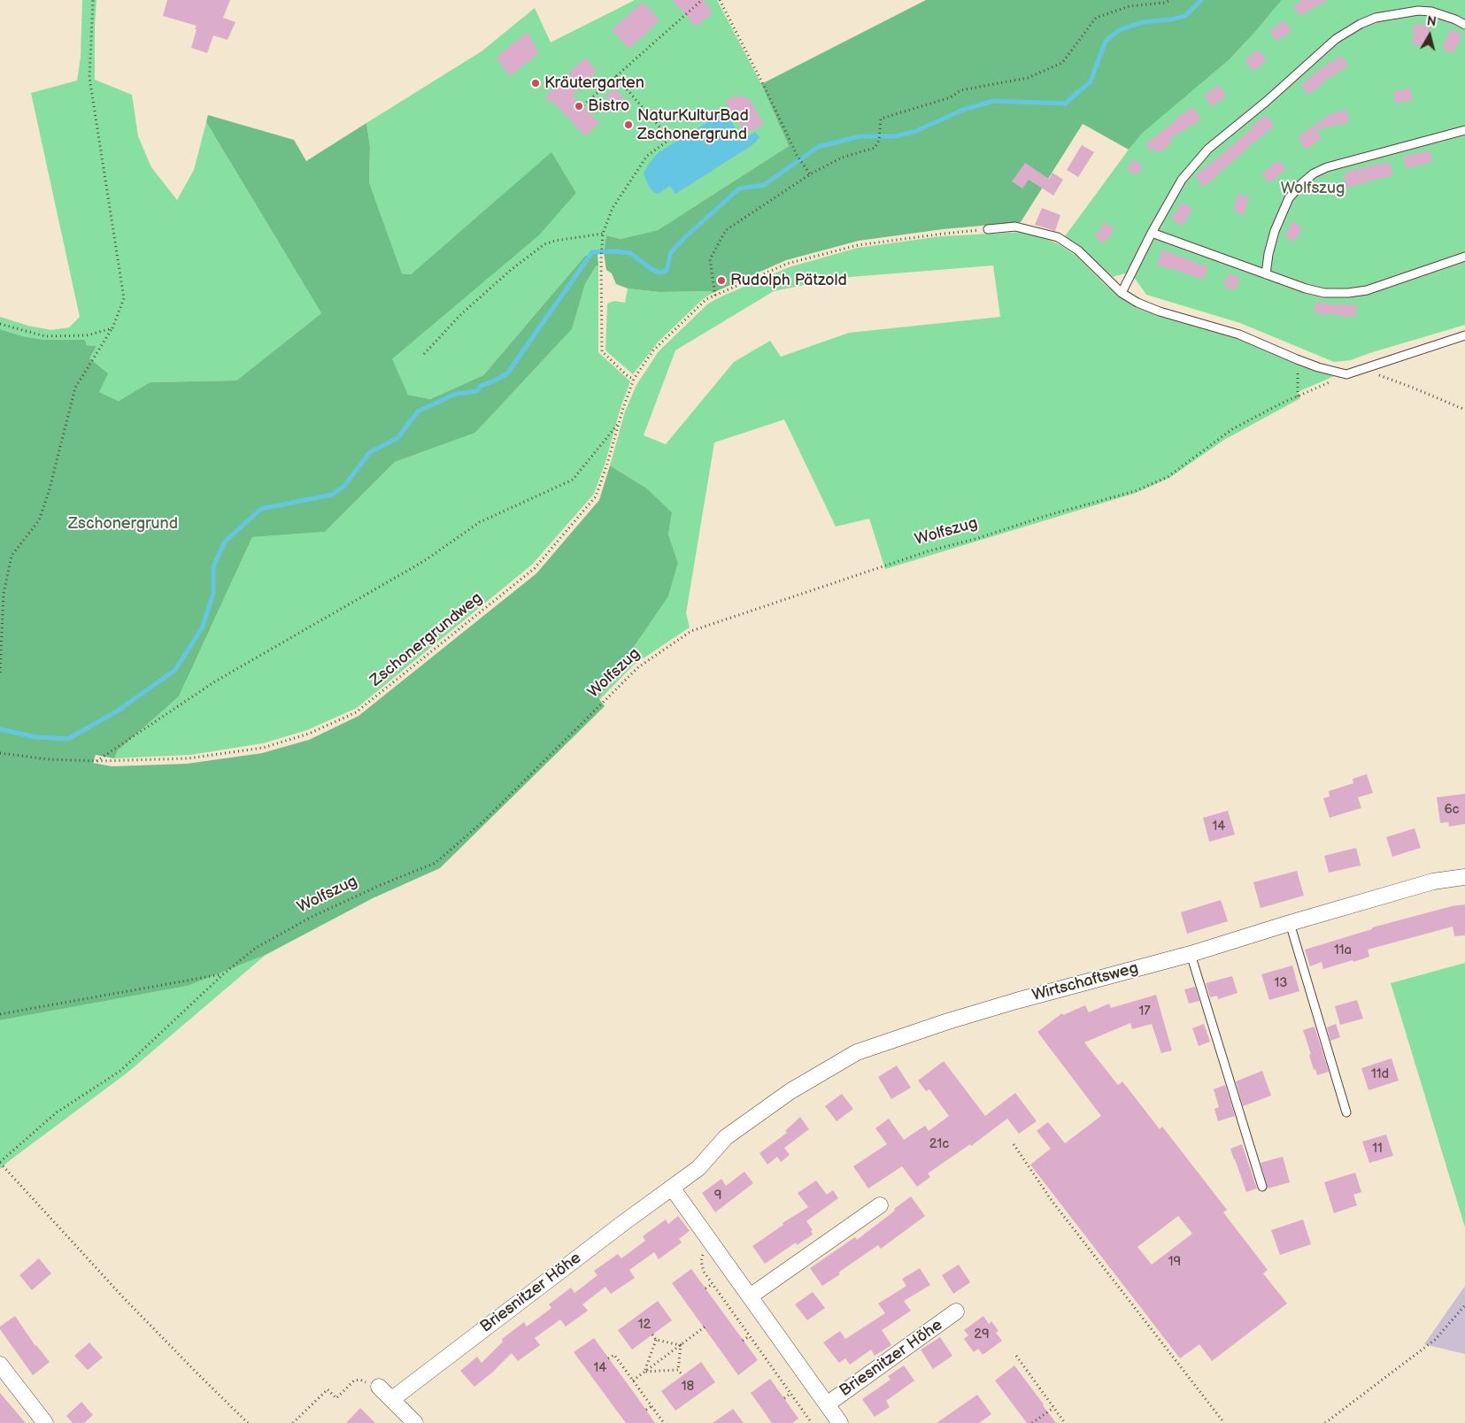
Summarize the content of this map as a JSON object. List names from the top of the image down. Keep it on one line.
{"streets":{"street":["Wirtschaftsweg","Briesnitzer Höhe"],"path":["Wolfszug","Zschonergrundweg"]},"crossings":[["Wirtschaftsweg","Briesnitzer Höhe"]],"parks":["Wolfszug","Zschonergrund"],"places":["Kräutergarten","Bistro","NaturKulturBad Zschonergrund","Rudolph Pätzold"],"house_numbers":["6c","14","11a","13","17","11d","21c","11","9","19","12","29","14","18"],"north":"top"}
